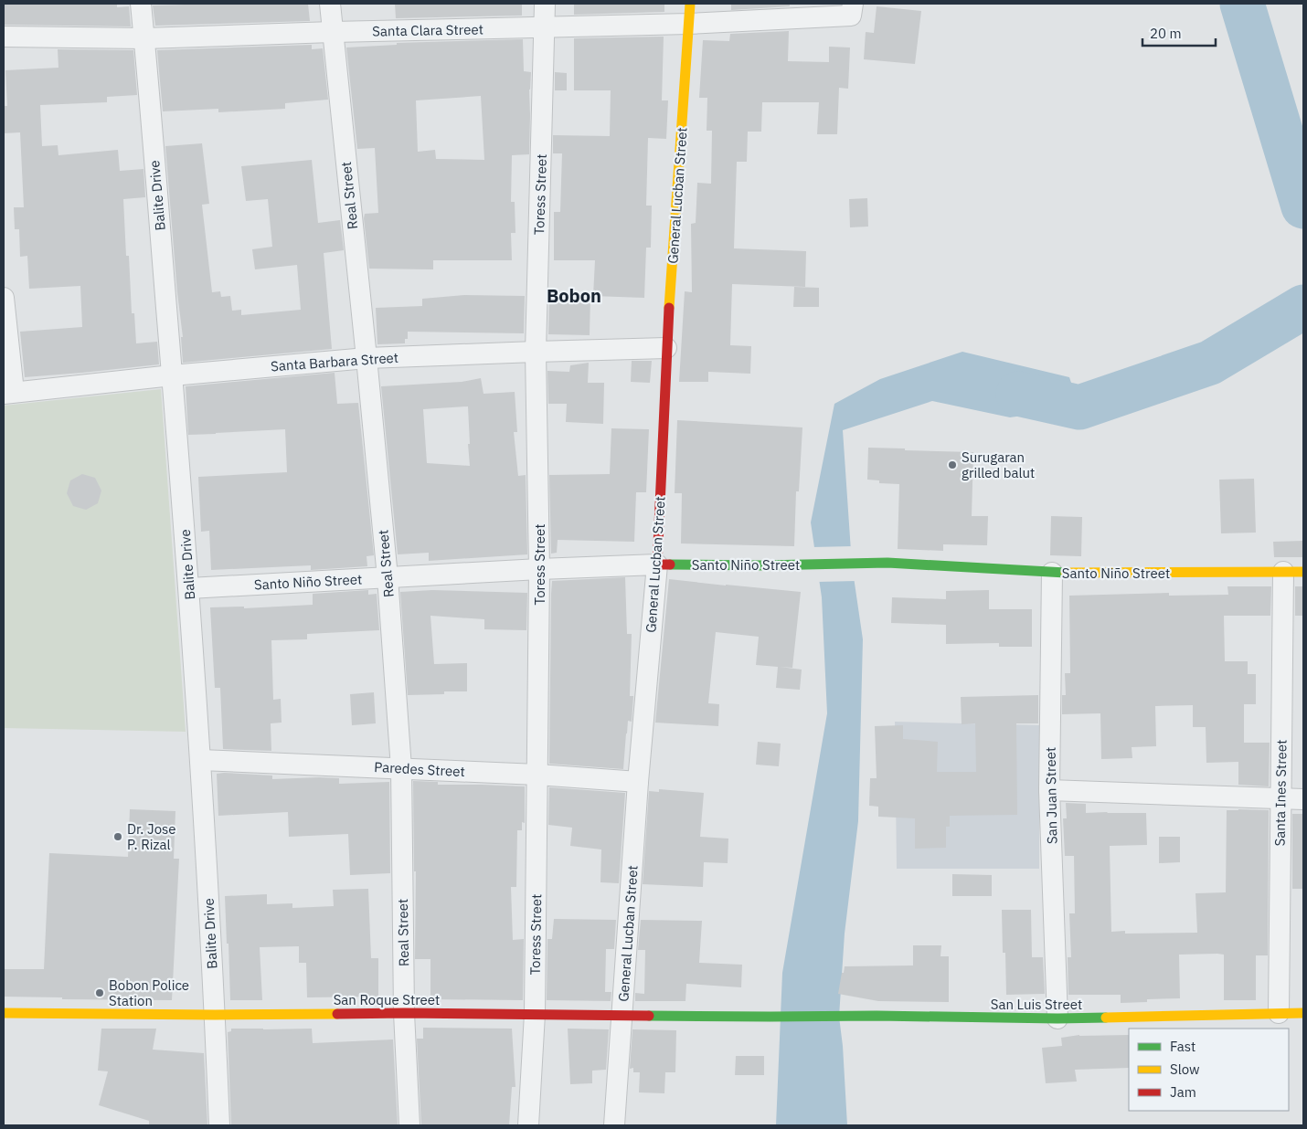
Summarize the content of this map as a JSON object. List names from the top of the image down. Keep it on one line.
{"streets":{"street":["Santa Clara Street","Toress Street","Balite Drive","Real Street","General Lucban Street","Santa Barbara Street","Santo Niño Street","Paredes Street","Santa Ines Street","San Juan Street","San Roque Street","San Luis Street"]},"crossings":[["Santa Clara Street","Toress Street"],["Santa Clara Street","Balite Drive"],["Santa Clara Street","Real Street"],["Santa Clara Street","General Lucban Street"],["Toress Street","Santa Barbara Street"],["Toress Street","Santo Niño Street"],["Toress Street","Paredes Street"],["Toress Street","San Roque Street"],["Balite Drive","Santa Barbara Street"],["Balite Drive","Santo Niño Street"],["Balite Drive","Paredes Street"],["Balite Drive","San Roque Street"],["Real Street","Santa Barbara Street"],["Real Street","Santo Niño Street"],["Real Street","Paredes Street"],["Real Street","San Roque Street"],["General Lucban Street","Santa Barbara Street"],["General Lucban Street","Santo Niño Street"],["General Lucban Street","Paredes Street"],["General Lucban Street","San Roque Street"],["Santo Niño Street","Santa Ines Street"],["Santo Niño Street","San Juan Street"],["Santa Ines Street","San Luis Street"],["San Juan Street","San Luis Street"],["San Roque Street","San Luis Street"]],"districts":["Bobon"],"places":["Surugaran grilled balut","Dr. Jose P. Rizal","Bobon Police Station"],"legend":["Fast","Slow","Jam"],"scale_bar":"20 m"}
